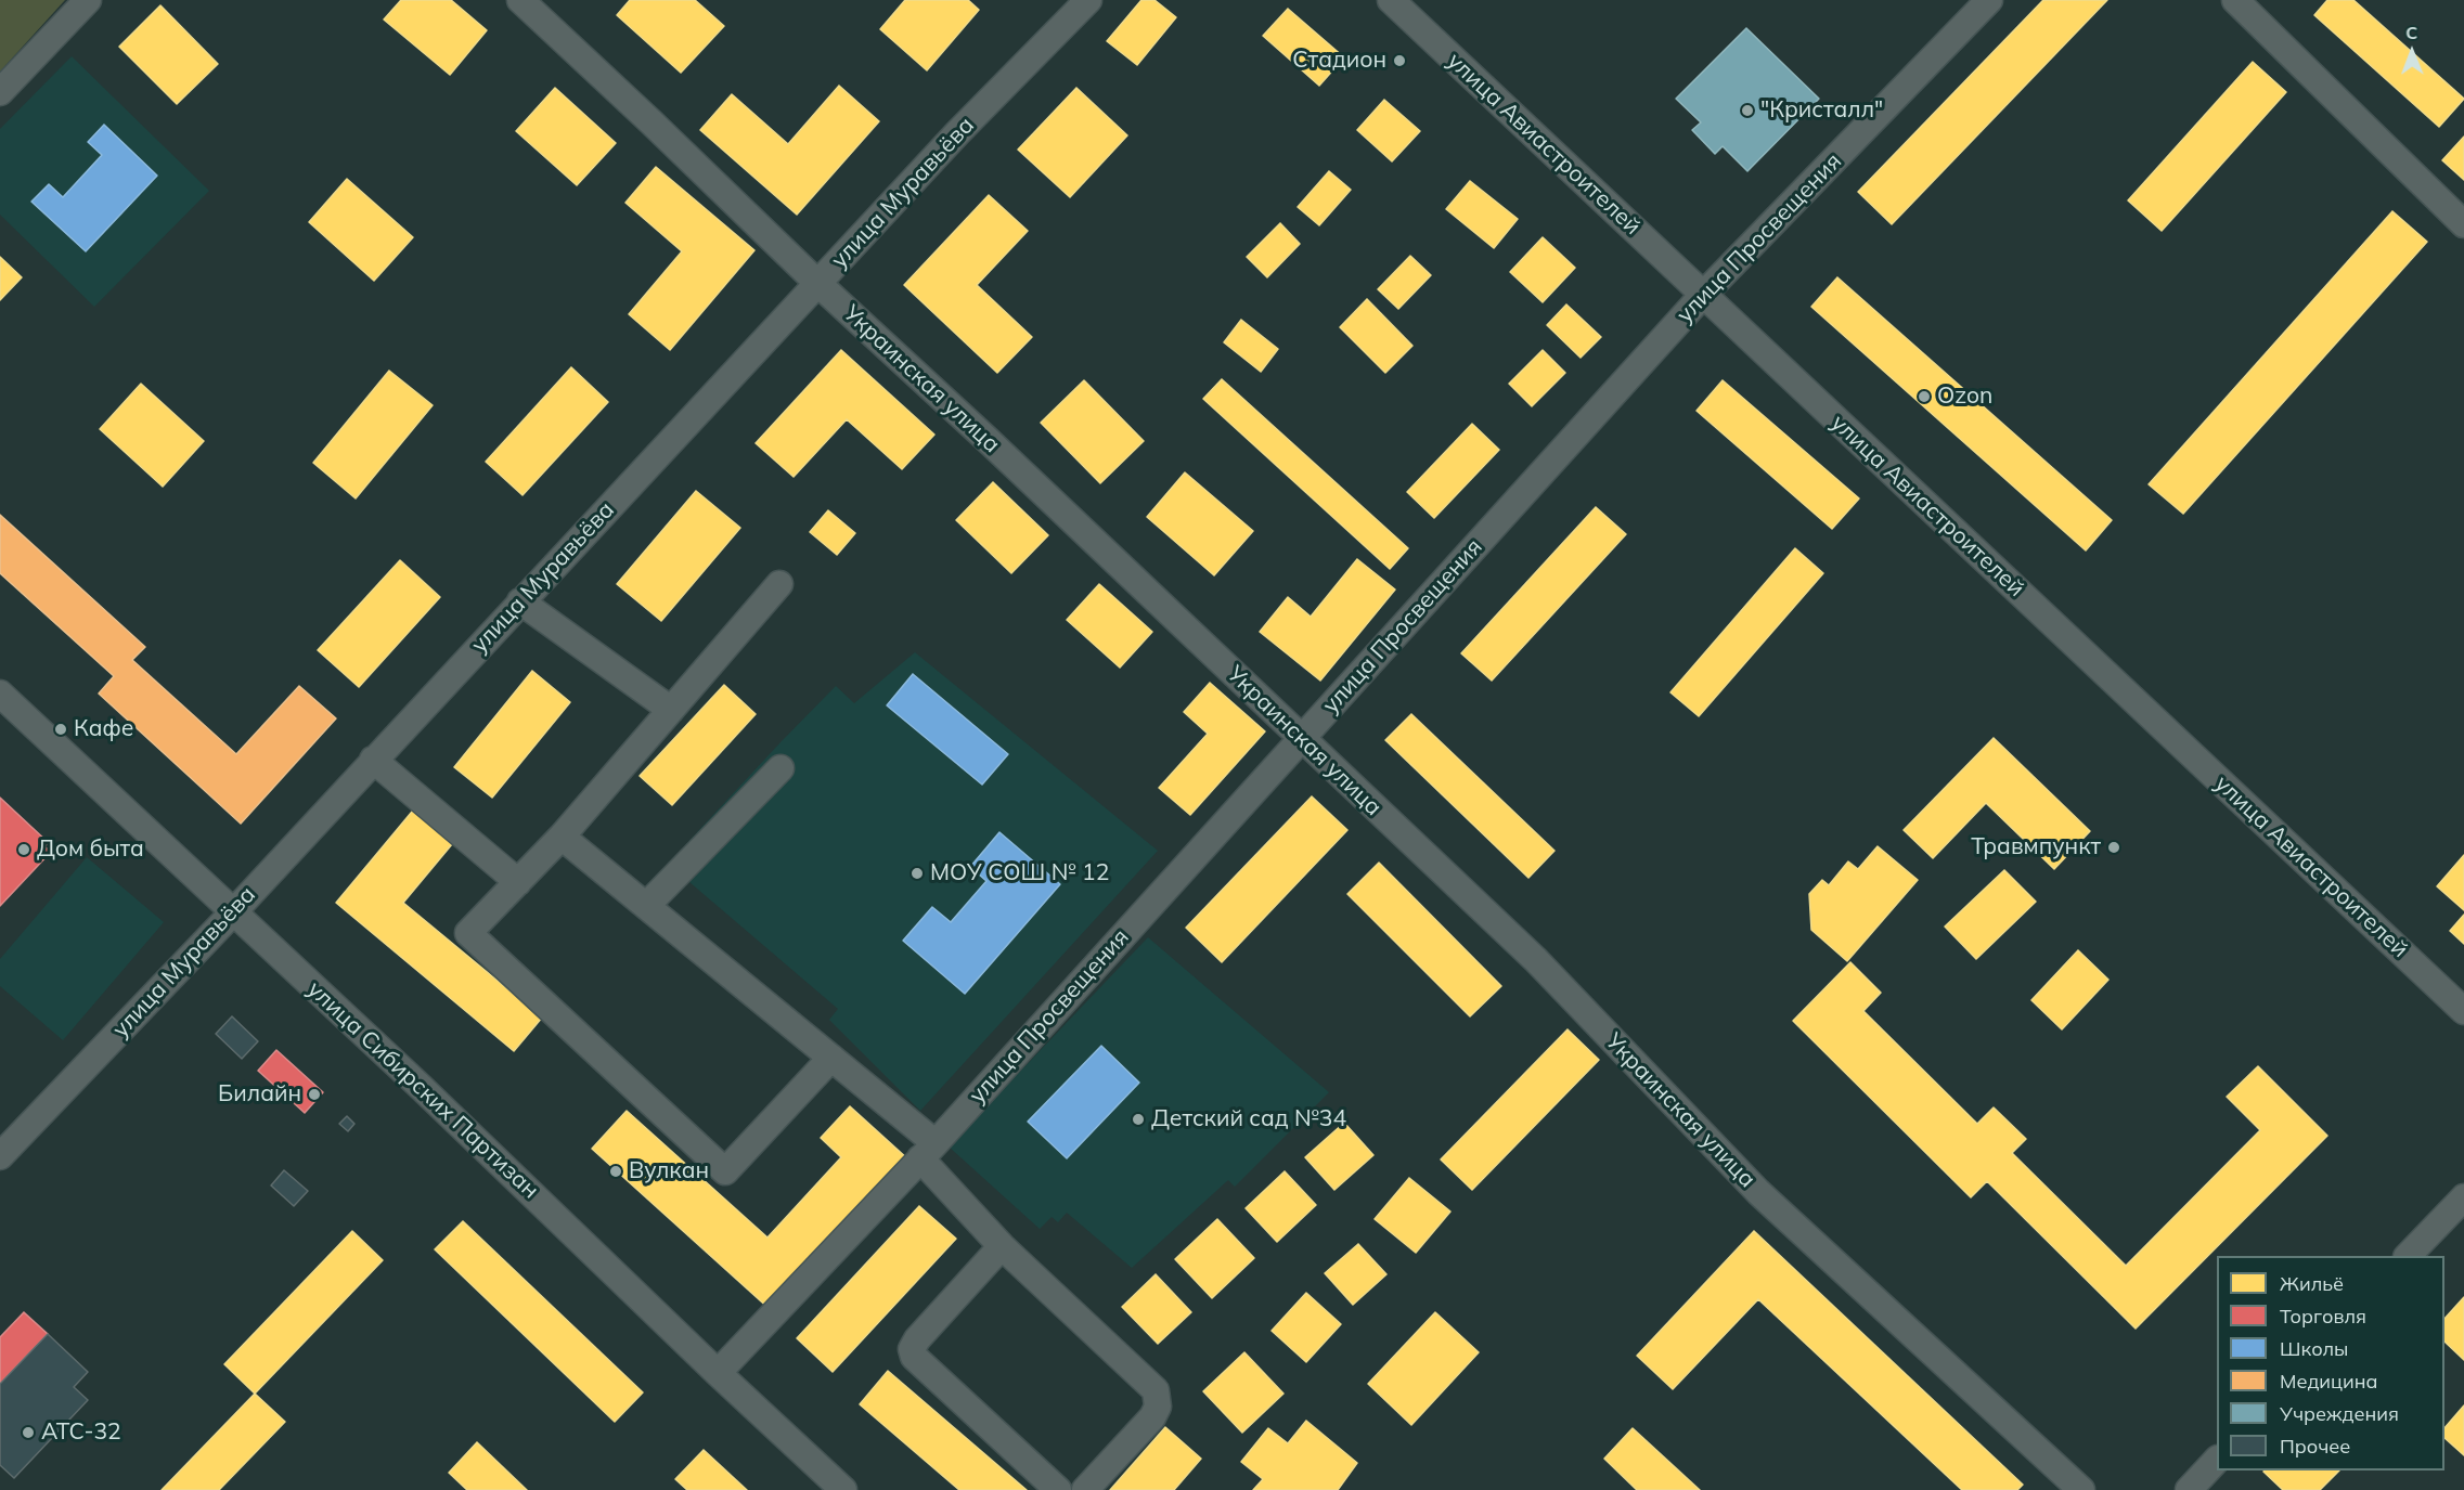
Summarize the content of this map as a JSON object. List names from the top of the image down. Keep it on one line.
{"streets":{"street":["улица Авиастроителей","улица Муравьёва","улица Просвещения","Украинская улица","улица Сибирских Партизан"]},"crossings":[["улица Авиастроителей","улица Просвещения"],["улица Муравьёва","Украинская улица"],["улица Муравьёва","улица Сибирских Партизан"],["улица Просвещения","Украинская улица"],["улица Просвещения","улица Сибирских Партизан"]],"places":["Стадион","\"Кристалл\"","Ozon","Кафе","Травмпункт","Дом быта","МОУ СОШ № 12","Билайн","Детский сад №34","Вулкан","АТС-32"],"legend":["Жильё","Торговля","Школы","Медицина","Учреждения","Прочее"],"north":"top"}
